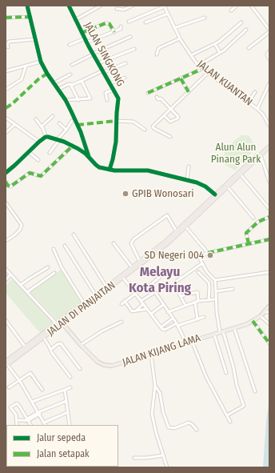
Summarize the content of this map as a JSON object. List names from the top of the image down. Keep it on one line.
{"streets":{"highway":["JALAN DI PANJAITAN"],"main road":["JALAN KIJANG LAMA"],"street":["JALAN SINGKONG","JALAN KUANTAN"]},"crossings":[["JALAN DI PANJAITAN","JALAN KIJANG LAMA"]],"districts":["Melayu Kota Piring"],"parks":["Alun Alun Pinang Park"],"places":["GPIB Wonosari","SD Negeri 004"],"legend":["Jalur sepeda","Jalan setapak"]}
